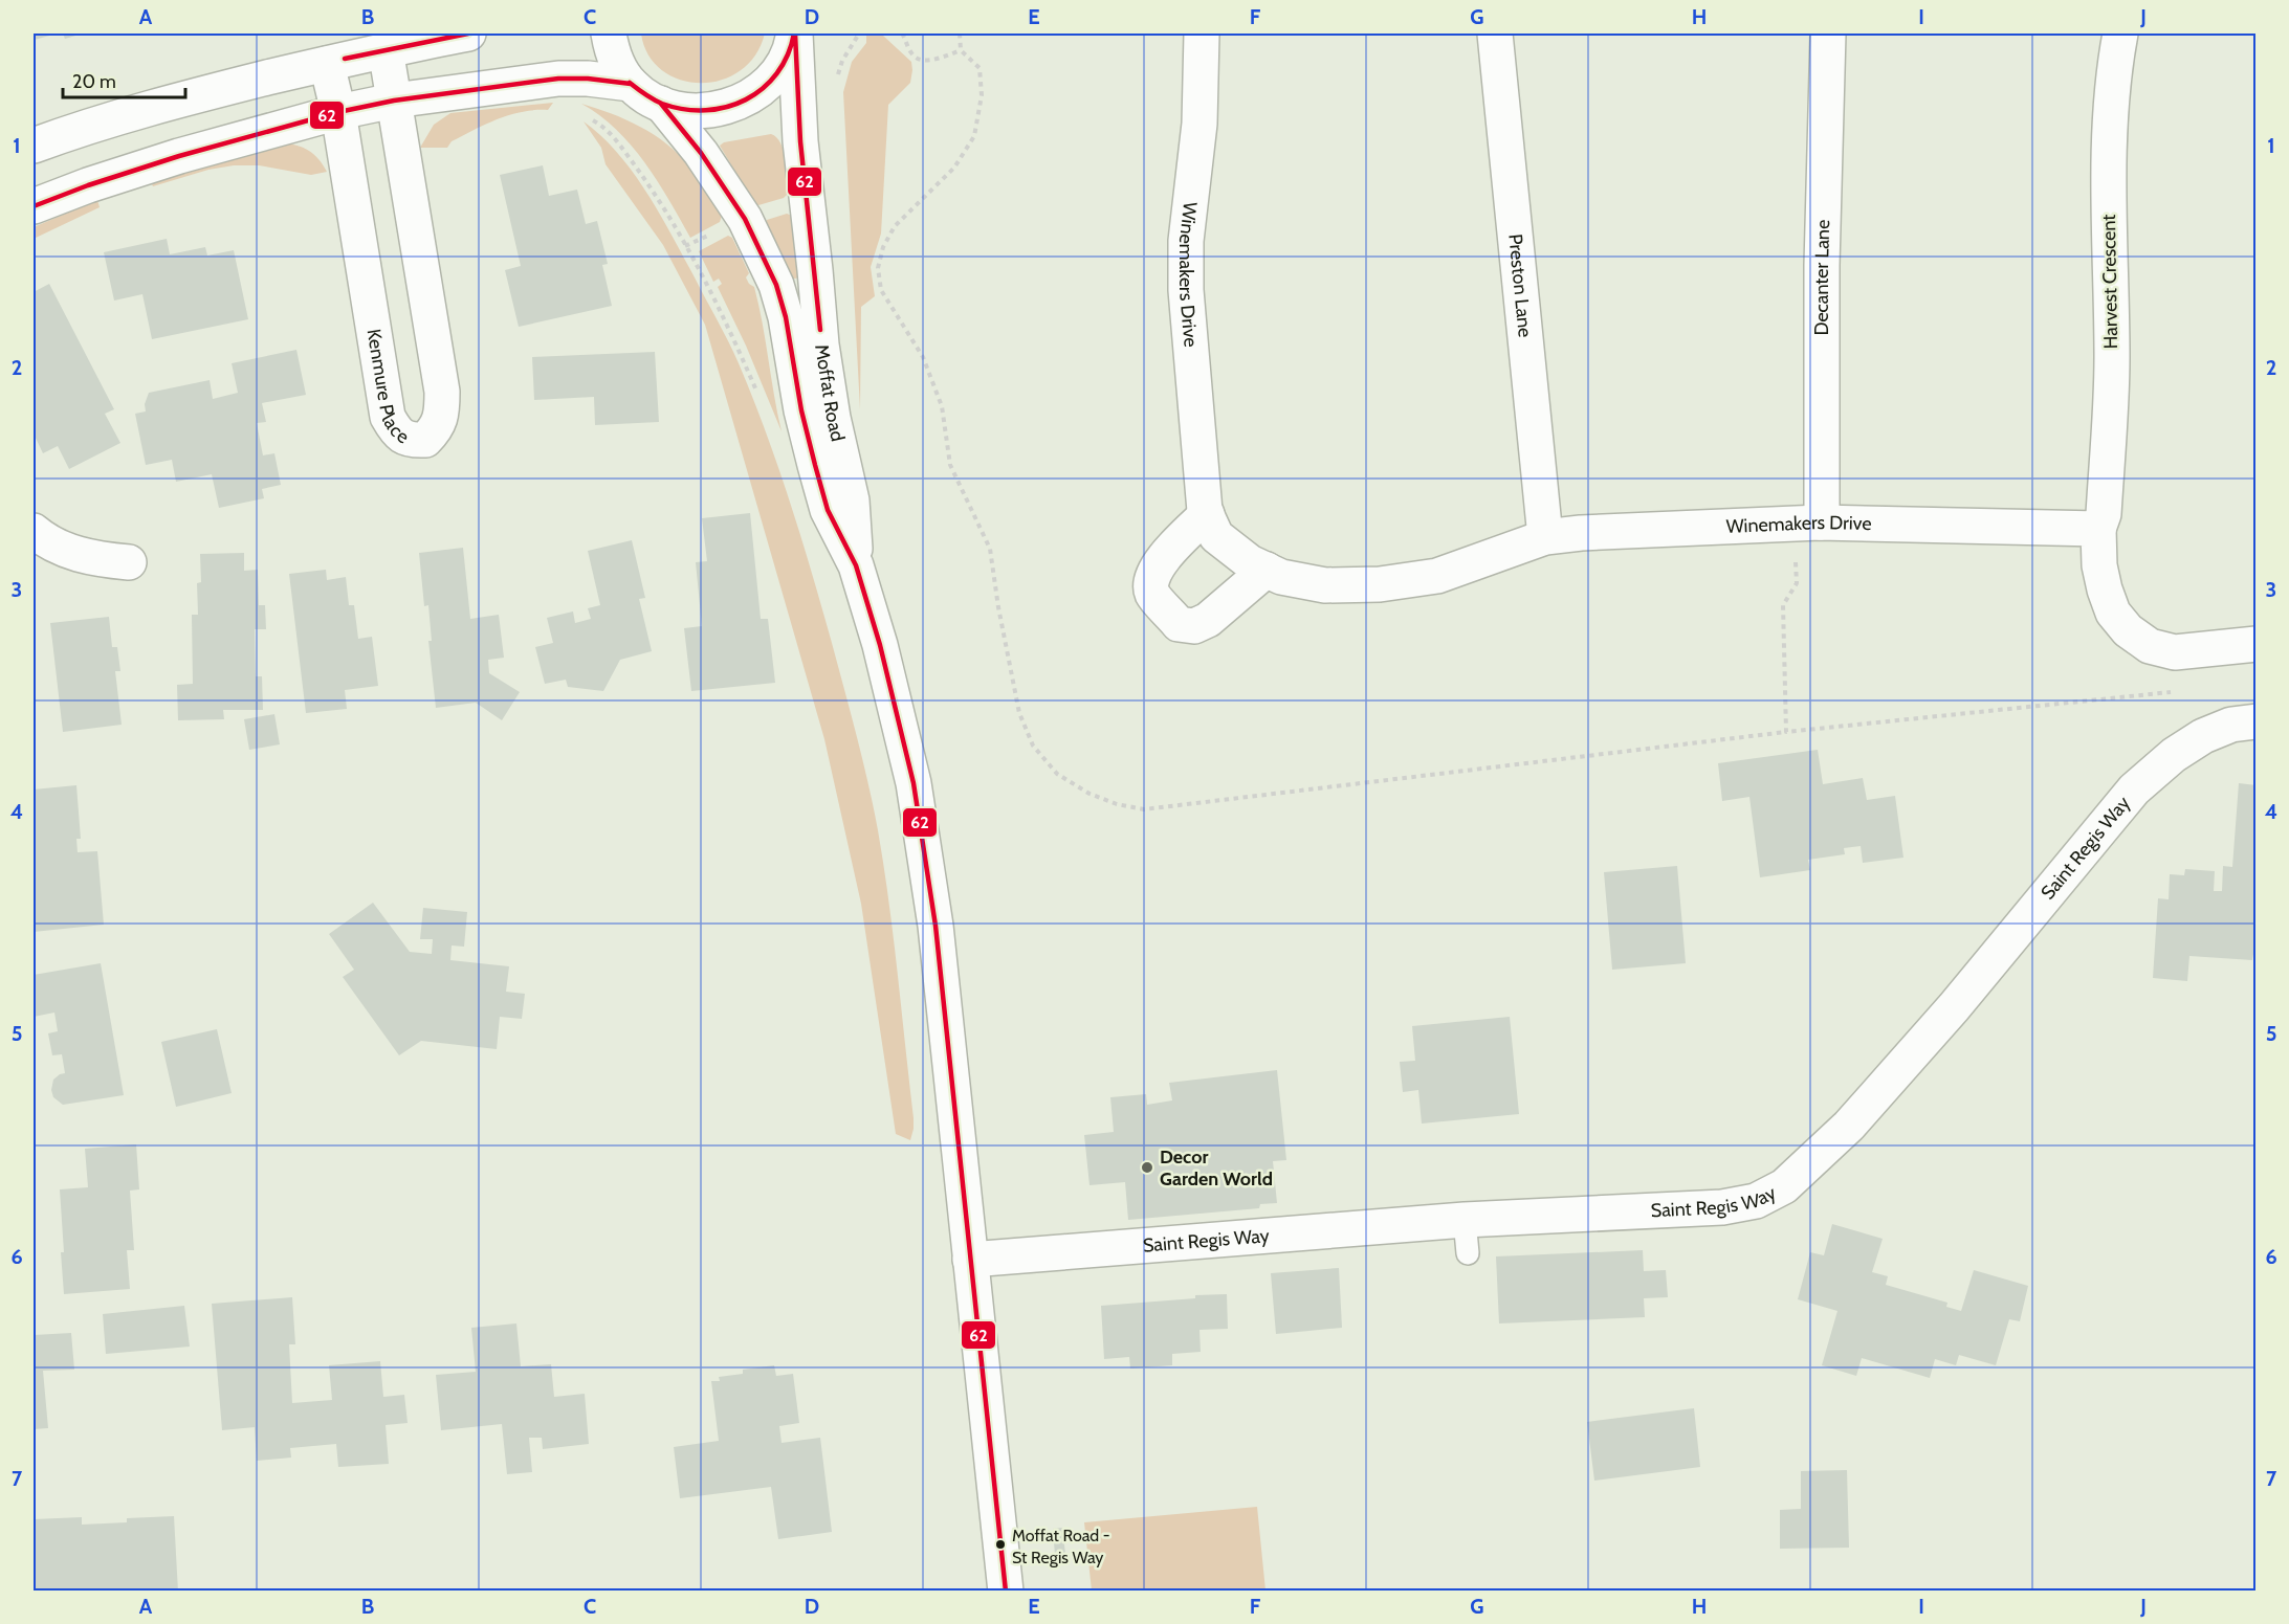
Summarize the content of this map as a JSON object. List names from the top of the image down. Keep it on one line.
{"streets":{"street":["Winemakers Drive","Decanter Lane","Harvest Crescent","Preston Lane","Kenmure Place","Moffat Road","Saint Regis Way"]},"crossings":[["Winemakers Drive","Decanter Lane"],["Winemakers Drive","Harvest Crescent"],["Winemakers Drive","Preston Lane"],["Moffat Road","Saint Regis Way"]],"places":["Decor Garden World","Moffat Road - St Regis Way"],"lines":["transit line 62"],"scale_bar":"20 m","grid":{"columns":["A","B","C","D","E","F","G","H","I","J"],"rows":["1","2","3","4","5","6","7"]}}
